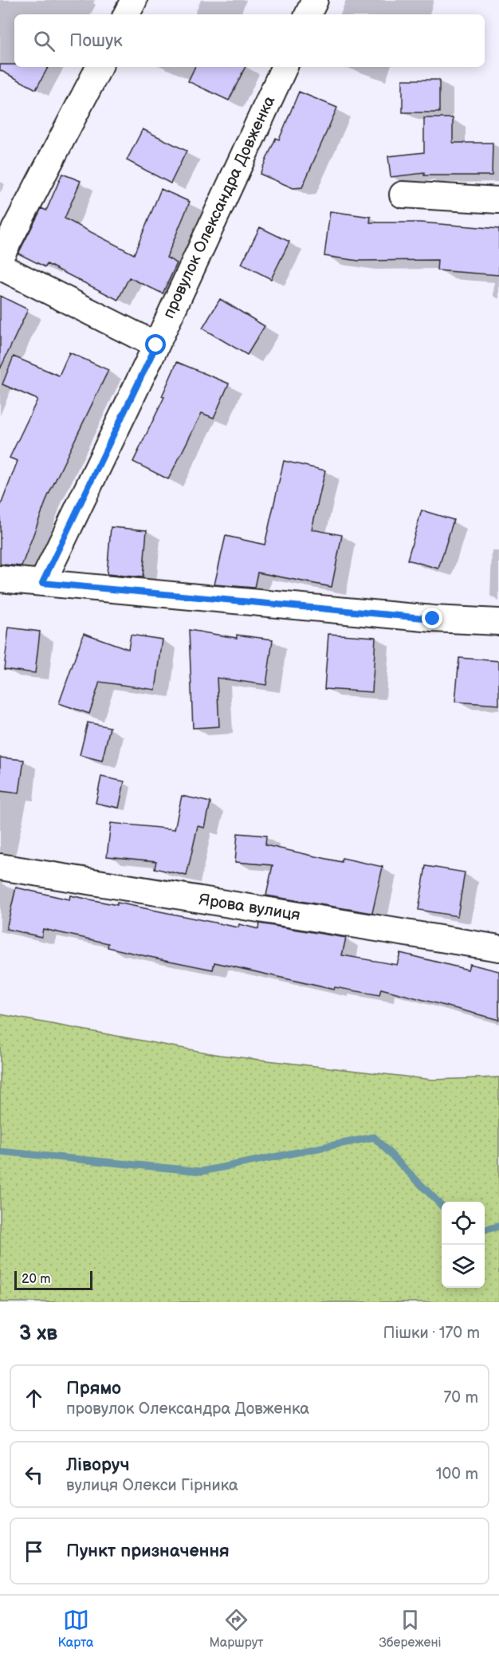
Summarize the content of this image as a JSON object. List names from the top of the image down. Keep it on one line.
{"streets":{"street":["провулок Олександра Довженка","Ярова вулиця"]},"scale_bar":"20 m","page":{"search":"Пошук","scale":"20 m","heading":["3 хв","Пішки · 170 m"],"list":[["Прямо","провулок Олександра Довженка","70 m"],["Ліворуч","вулиця Олекси Гірника","100 m"],"Пункт призначення"],"nav":["Карта","Маршрут","Збережені"]}}
